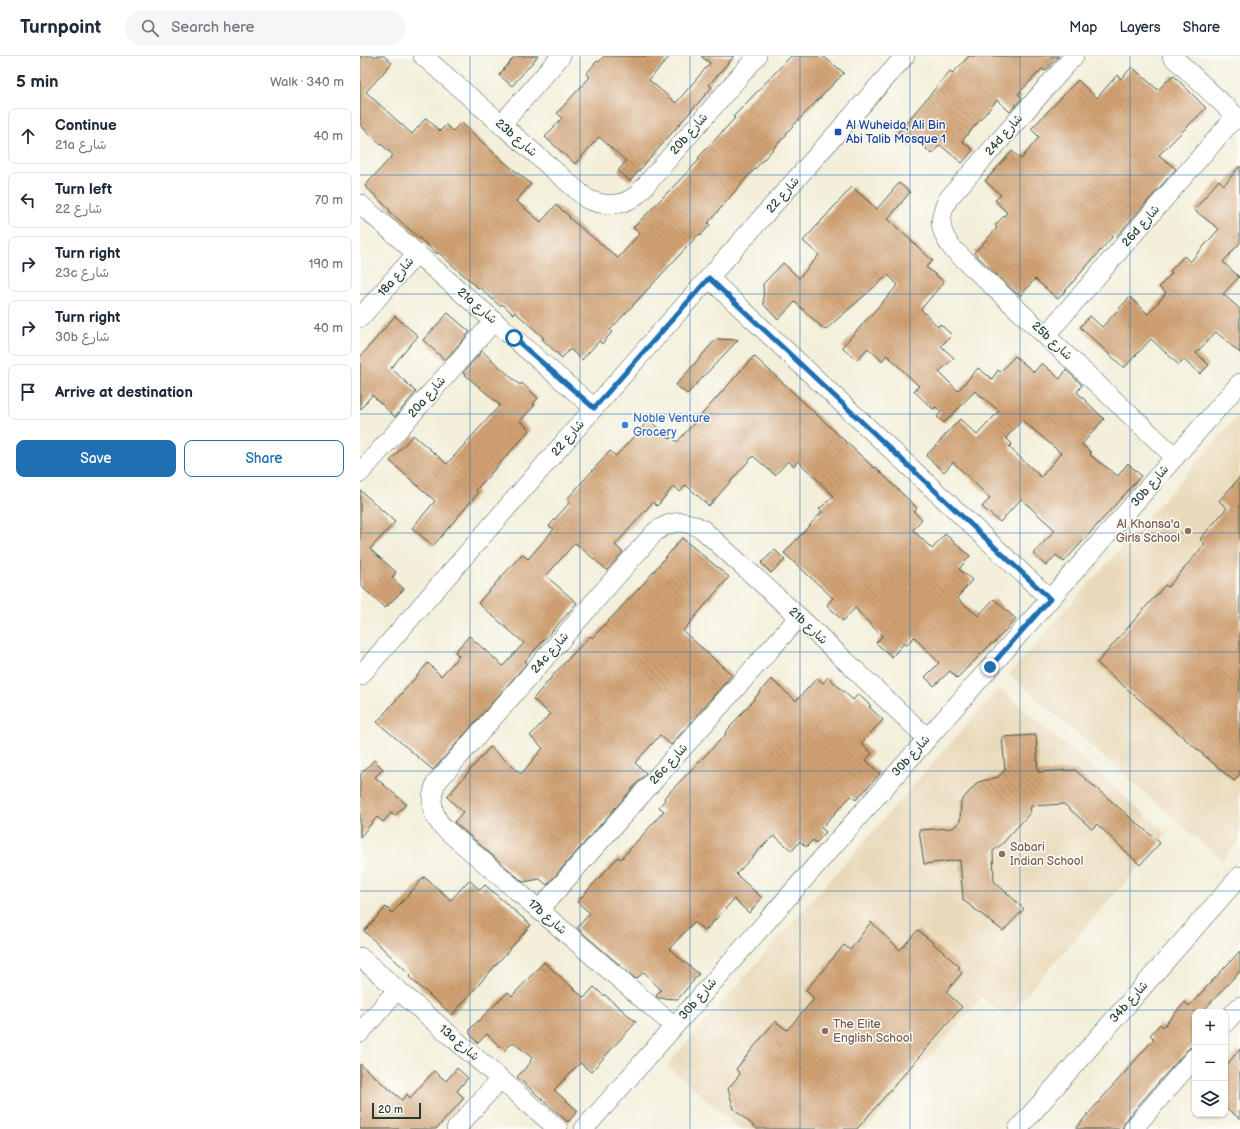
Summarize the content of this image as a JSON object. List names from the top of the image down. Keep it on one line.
{"streets":{"street":["20b شارع","24d شارع","23b شارع","شارع 22","26d شارع","18a شارع","21a شارع","25b شارع","20a شارع","30b شارع","21b شارع","24c شارع","26c شارع","17b شارع","34b شارع","13a شارع"]},"crossings":[["20b شارع","23b شارع"],["24d شارع","25b شارع"],["شارع 22","21a شارع"],["26d شارع","25b شارع"],["18a شارع","21a شارع"],["21a شارع","20a شارع"],["25b شارع","30b شارع"],["30b شارع","21b شارع"],["30b شارع","17b شارع"],["21b شارع","24c شارع"],["21b شارع","26c شارع"],["24c شارع","17b شارع"],["26c شارع","17b شارع"]],"places":{"transit":["Al Wuheida, Ali Bin Abi Talib Mosque 1"],"other":["Noble Venture Grocery","Al Khansa'a Girls School","Sabari Indian School","The Elite English School"]},"scale_bar":"20 m","page":{"header":"Turnpoint","search":"Search here","nav":["Map","Layers","Share"],"heading":["5 min","Walk · 340 m"],"list":[["Continue","21a شارع","40 m"],["Turn left","شارع 22","70 m"],["Turn right","23c شارع","190 m"],["Turn right","30b شارع","40 m"],"Arrive at destination"],"buttons":["Save","Share"],"map_buttons":["+","−"],"scale":"20 m"}}
